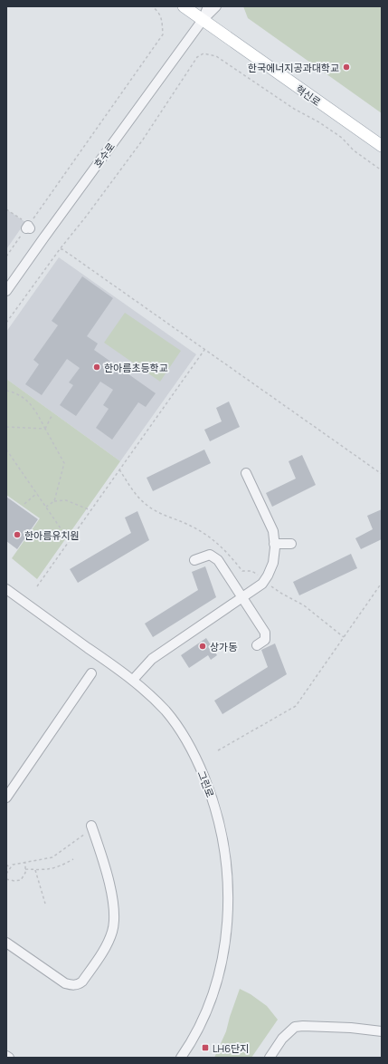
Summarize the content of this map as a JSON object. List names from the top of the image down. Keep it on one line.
{"streets":{"main road":["혁신로"],"street":["호수로","그린로"]},"crossings":[["혁신로","호수로"]],"places":{"other":["한국에너지공과대학교","한아름초등학교","한아름유치원","상가동"],"transit":["LH6단지"]}}
